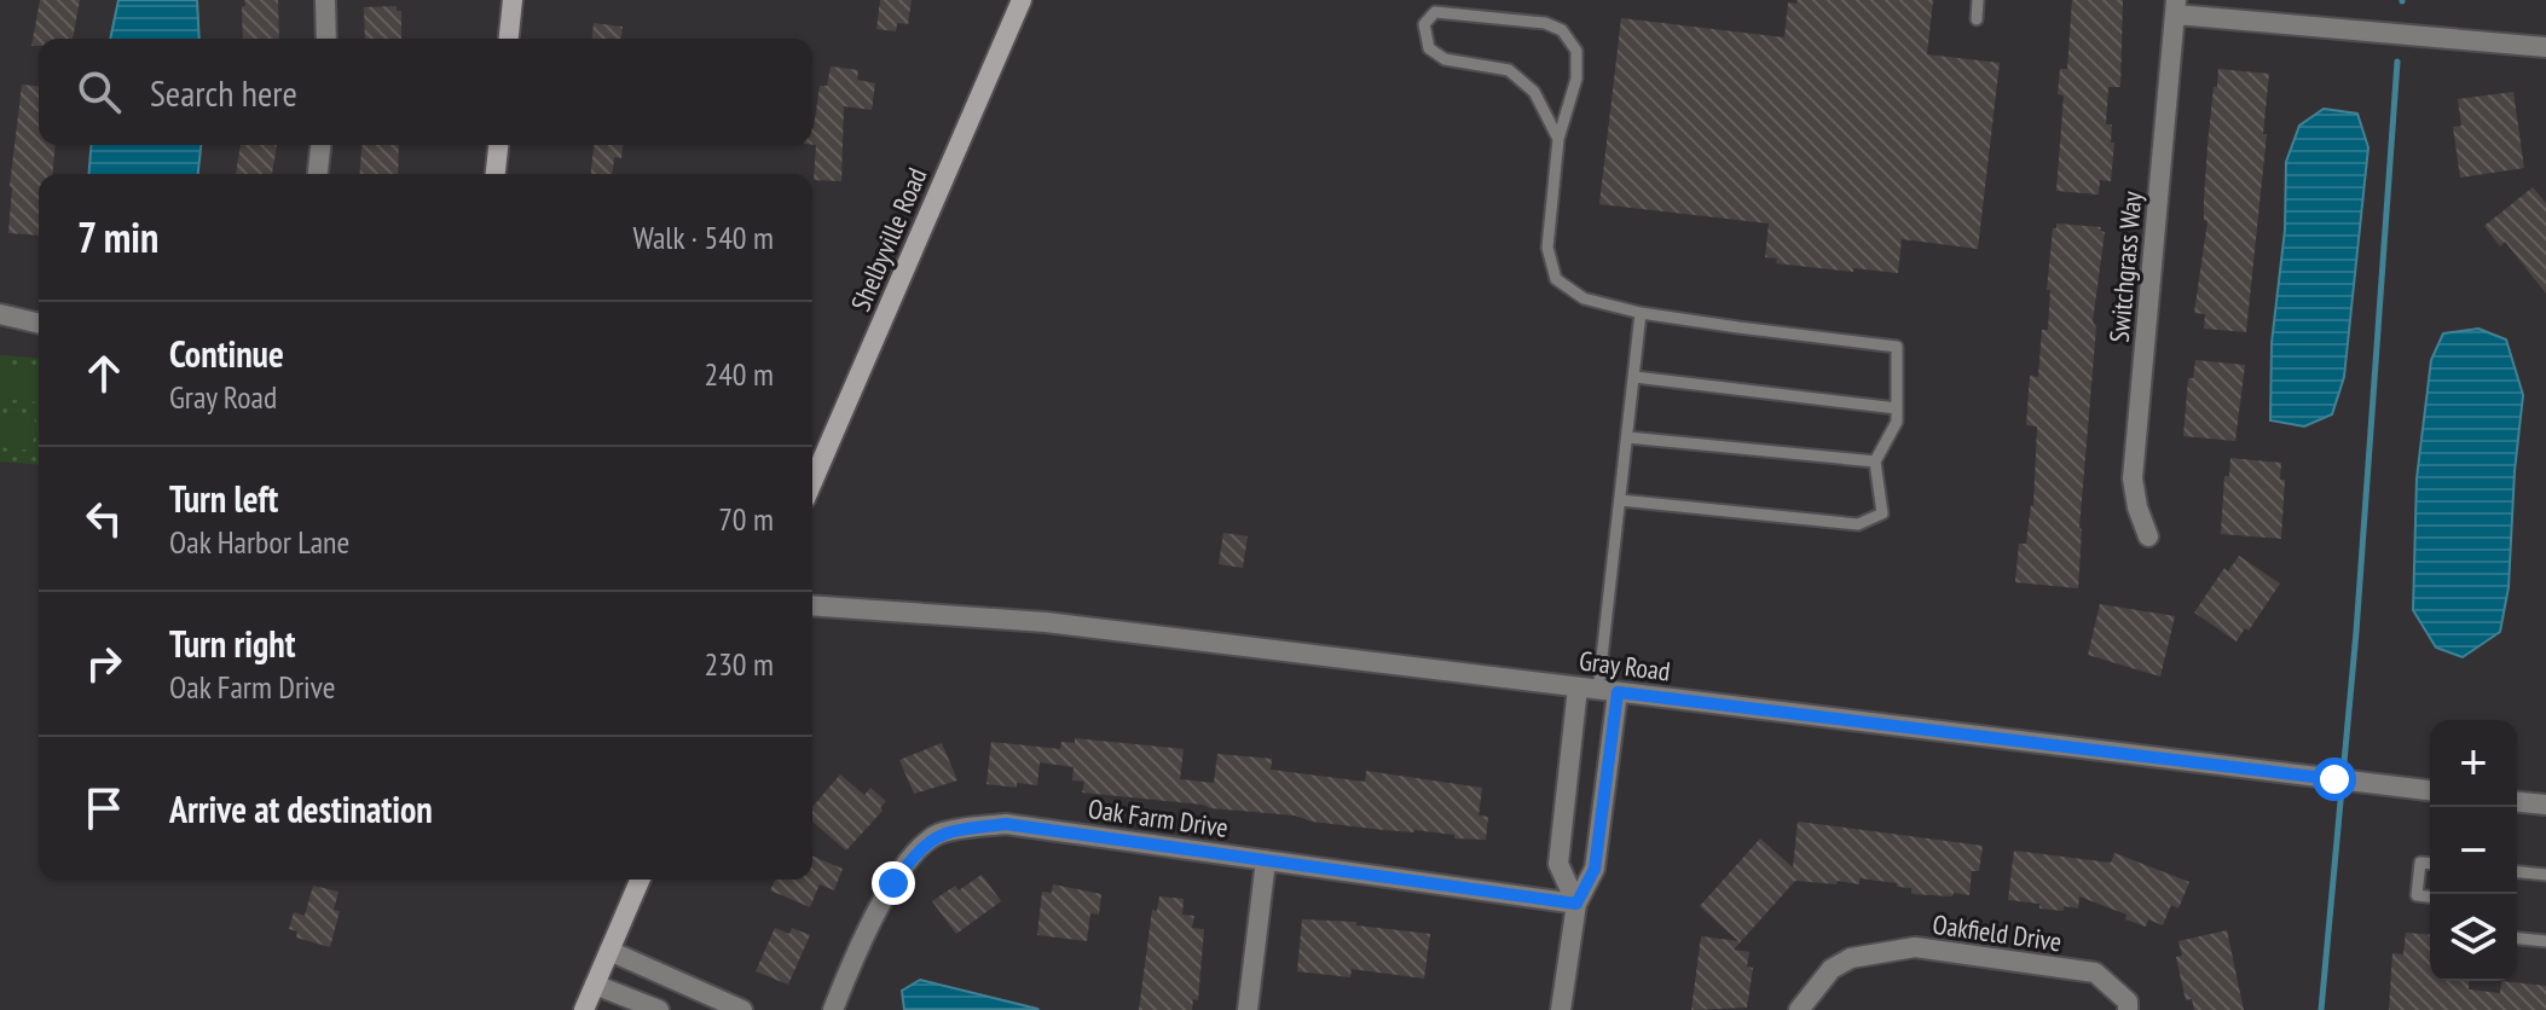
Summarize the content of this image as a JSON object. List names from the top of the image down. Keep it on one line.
{"streets":{"main road":["Shelbyville Road"],"street":["Switchgrass Way","Gray Road","Oak Farm Drive","Oakfield Drive"]},"page":{"search":"Search here","heading":["7 min","Walk · 540 m"],"list":[["Continue","Gray Road","240 m"],["Turn left","Oak Harbor Lane","70 m"],["Turn right","Oak Farm Drive","230 m"],"Arrive at destination"],"map_buttons":["+","−"]}}
